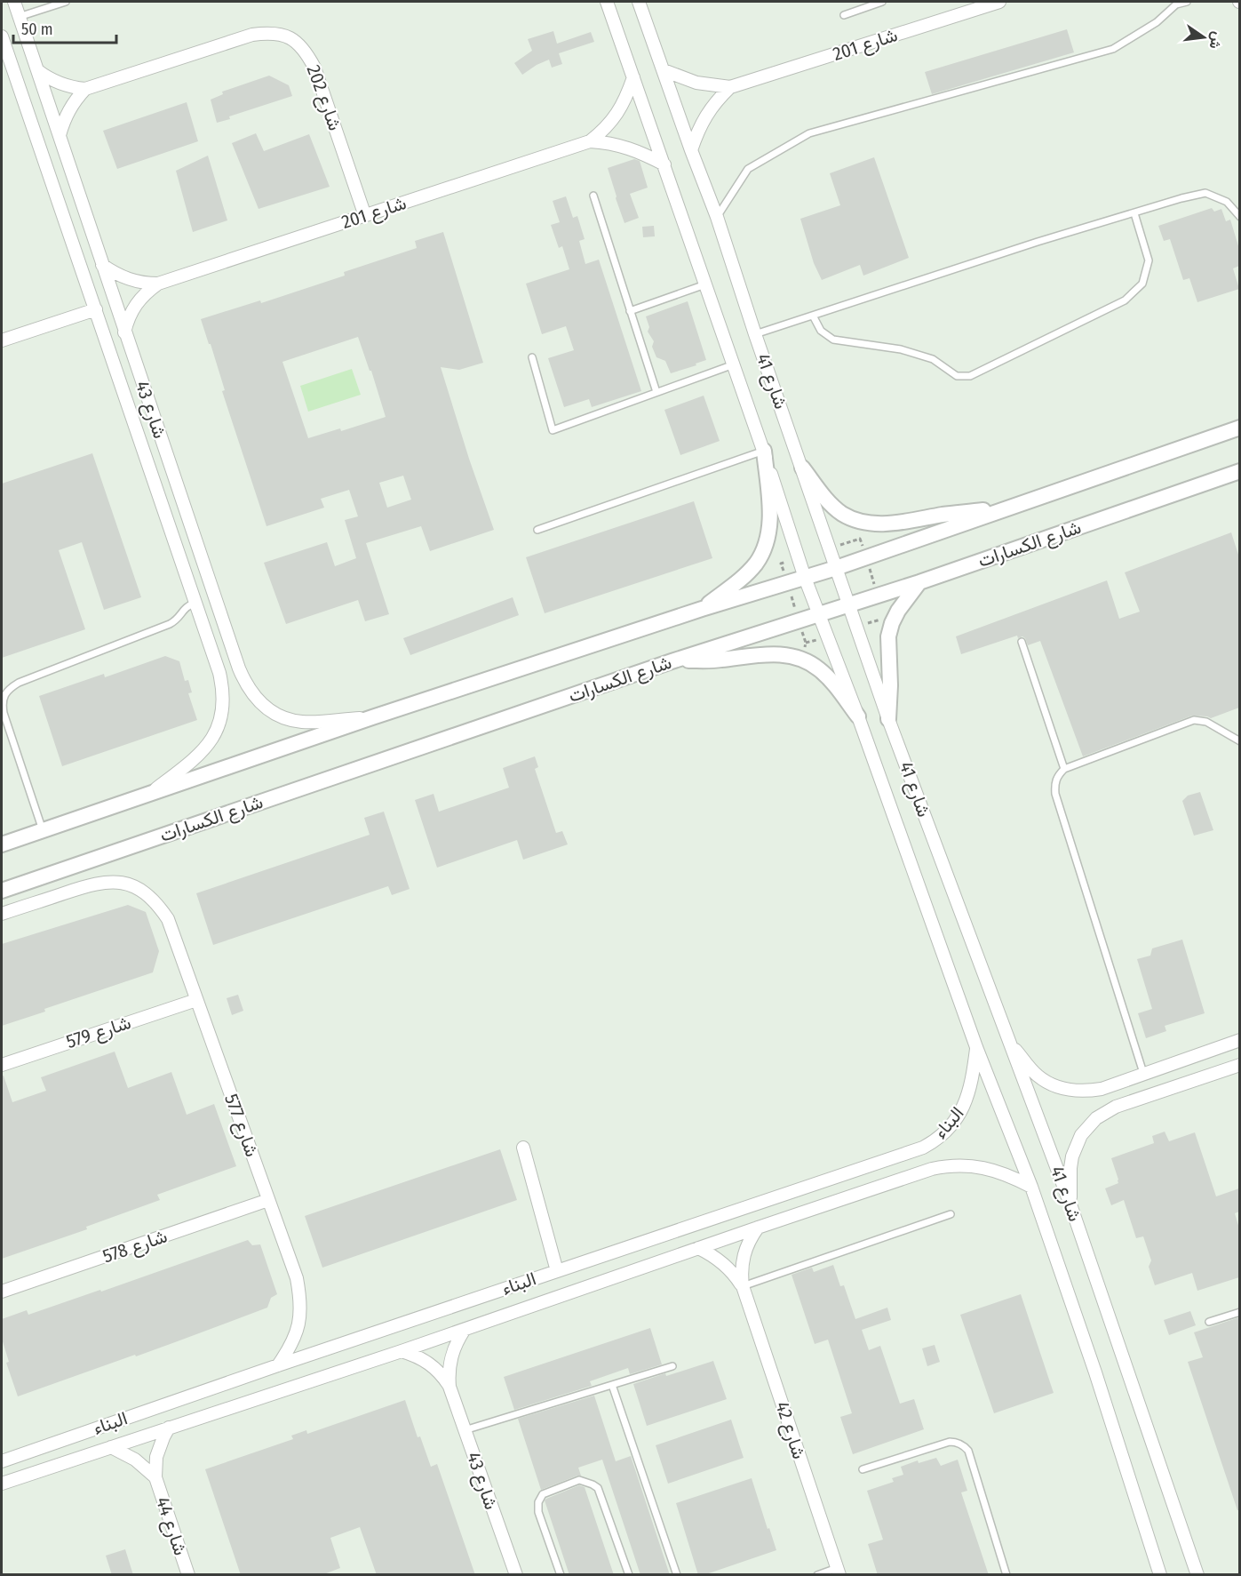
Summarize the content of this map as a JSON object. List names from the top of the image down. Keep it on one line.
{"streets":{"street":["شارع 201","شارع 202","شارع 41","شارع 43","شارع الكسارات","شارع 579","البناء","شارع 577","شارع 578","شارع 42","شارع 44"]},"crossings":[["شارع 201","شارع 202"],["شارع 201","شارع 41"],["شارع 201","شارع 43"],["شارع 202","شارع 43"],["شارع 41","شارع الكسارات"],["شارع 41","البناء"],["شارع 43","البناء"],["شارع 579","شارع 577"],["البناء","شارع 577"],["البناء","شارع 42"],["البناء","شارع 44"],["شارع 577","شارع 578"]],"scale_bar":"50 m","north":"right"}
